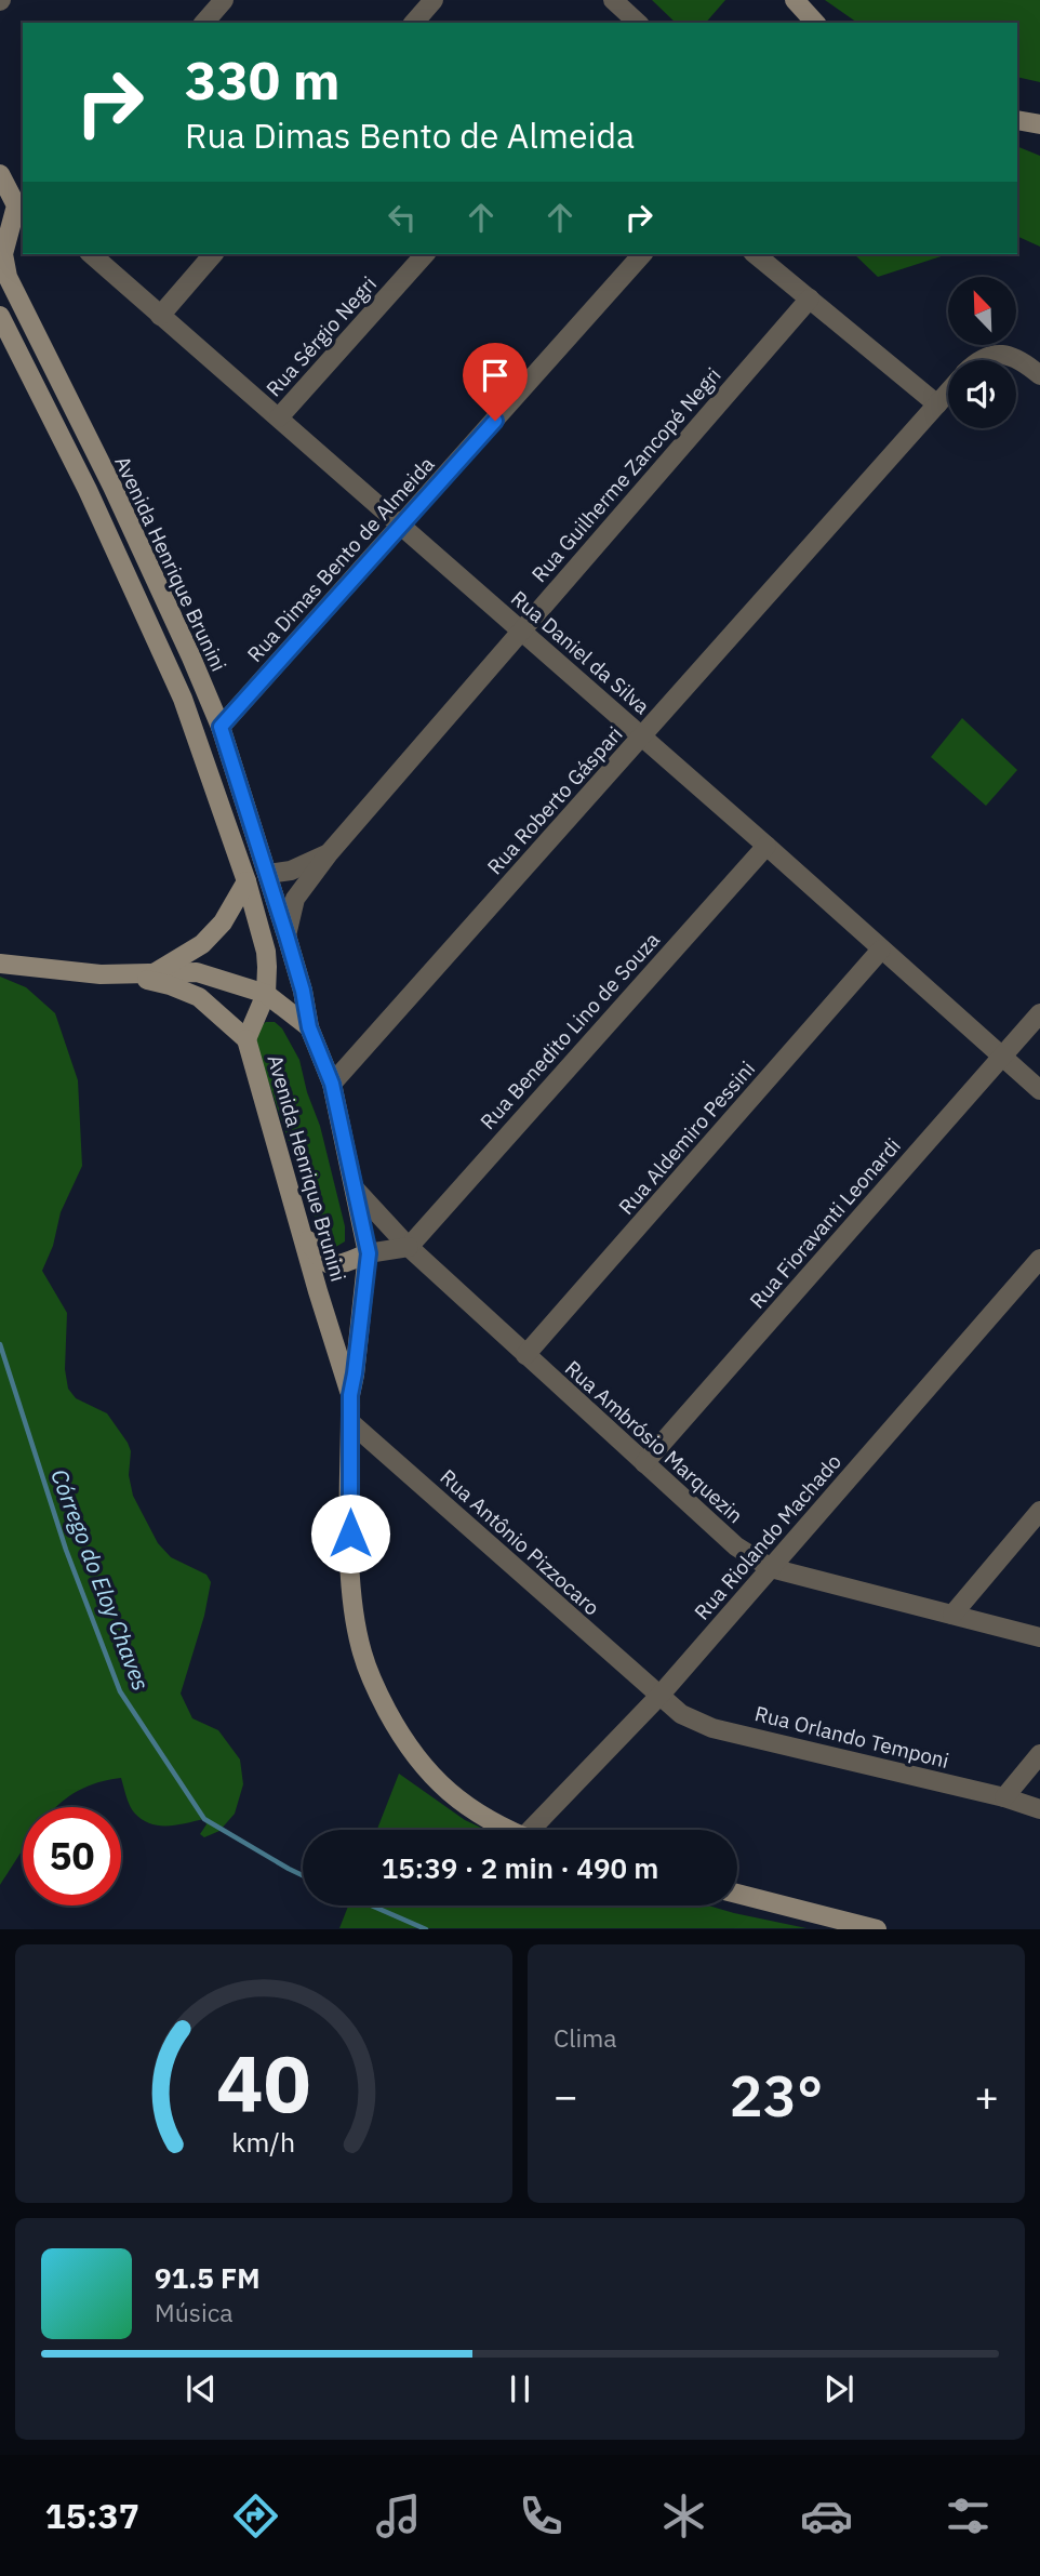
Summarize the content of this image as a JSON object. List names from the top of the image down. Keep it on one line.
{"streets":{"main road":["Avenida Henrique Brunini"],"street":["Rua Sérgio Negri","Rua Guilherme Zancopé Negri","Rua Dimas Bento de Almeida","Rua Daniel da Silva","Rua Roberto Gáspari","Rua Benedito Lino de Souza","Rua Aldemiro Pessini","Rua Fioravanti Leonardi","Rua Ambrósio Marquezin","Rua Riolando Machado","Rua Antônio Pizzocaro","Rua Orlando Temponi"]},"crossings":[["Rua Sérgio Negri","Rua Daniel da Silva"],["Rua Guilherme Zancopé Negri","Avenida Henrique Brunini"],["Rua Guilherme Zancopé Negri","Rua Daniel da Silva"],["Rua Dimas Bento de Almeida","Avenida Henrique Brunini"],["Rua Dimas Bento de Almeida","Rua Daniel da Silva"],["Avenida Henrique Brunini","Rua Roberto Gáspari"],["Avenida Henrique Brunini","Rua Ambrósio Marquezin"],["Avenida Henrique Brunini","Rua Antônio Pizzocaro"],["Rua Daniel da Silva","Rua Roberto Gáspari"],["Rua Daniel da Silva","Rua Benedito Lino de Souza"],["Rua Daniel da Silva","Rua Aldemiro Pessini"],["Rua Daniel da Silva","Rua Fioravanti Leonardi"],["Rua Benedito Lino de Souza","Rua Ambrósio Marquezin"],["Rua Aldemiro Pessini","Rua Ambrósio Marquezin"],["Rua Fioravanti Leonardi","Rua Ambrósio Marquezin"],["Rua Ambrósio Marquezin","Rua Riolando Machado"],["Rua Riolando Machado","Rua Antônio Pizzocaro"],["Rua Riolando Machado","Rua Orlando Temponi"],["Rua Antônio Pizzocaro","Rua Orlando Temponi"]],"water":["Córrego do Eloy Chaves"],"north":"top left","page":{"turn":["330 m","Rua Dimas Bento de Almeida"],"limit":"50","trip":"15:39 · 2 min · 490 m","tile":"Clima","heat":["−","23°","+"],"song":["91.5 FM","Música"],"tabs":"15:37","gauge":["40","km/h"]}}
